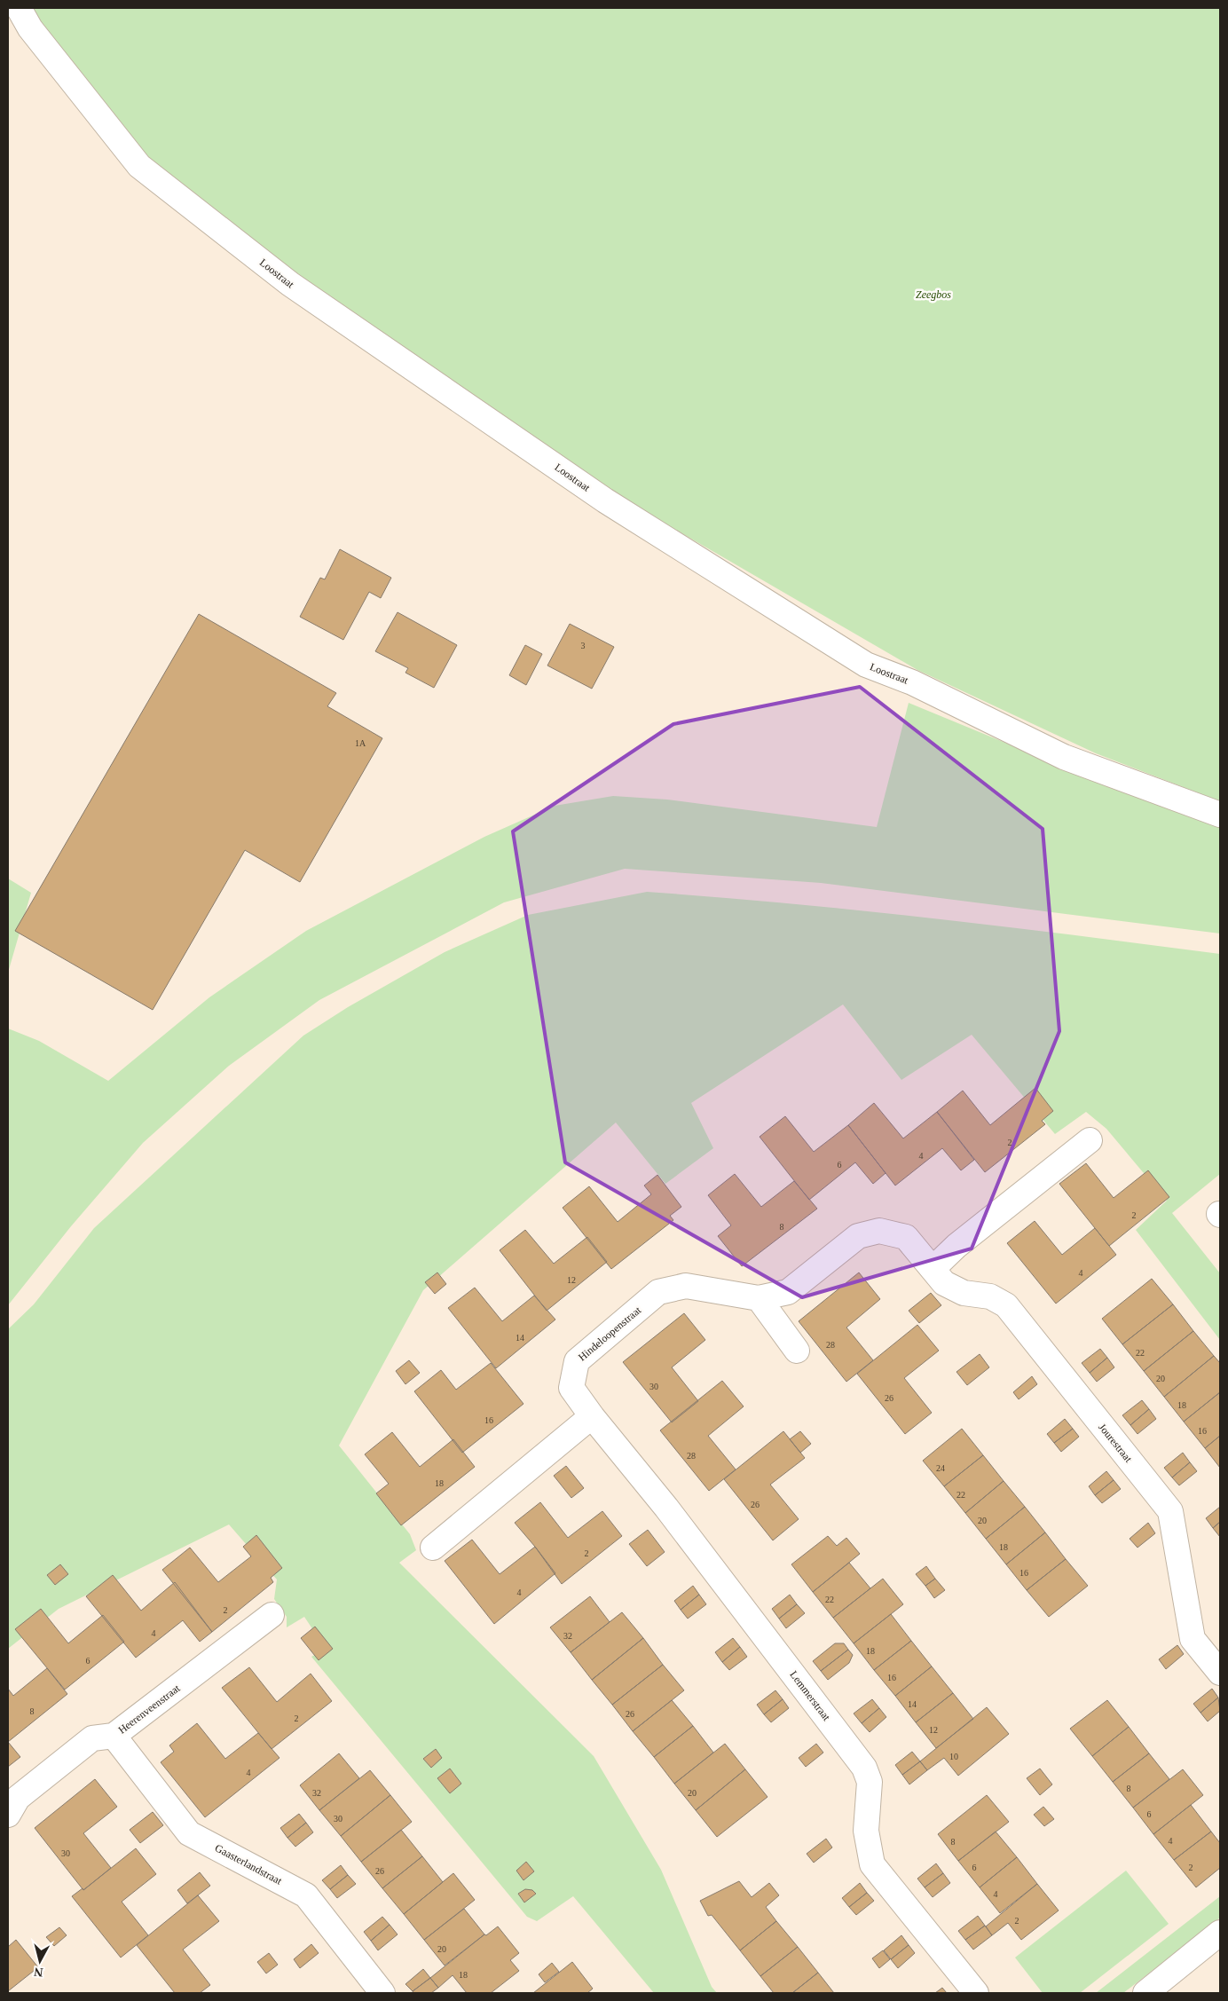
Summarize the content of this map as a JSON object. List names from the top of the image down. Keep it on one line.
{"streets":{"street":["Loostraat","Hindeloopenstraat","Jourestraat","Lemmerstraat","Heerenveenstraat","Gaasterlandstraat"]},"crossings":[["Hindeloopenstraat","Jourestraat"],["Hindeloopenstraat","Lemmerstraat"],["Heerenveenstraat","Gaasterlandstraat"]],"parks":["Zeegbos"],"house_numbers":["3","1A","2","4","6","2","8","4","12","14","28","22","20","30","26","18","16","16","28","24","18","22","26","20","18","2","16","4","22","2","4","32","18","6","16","14","8","26","2","12","10","4","8","32","20","6","30","4","8","30","6","2","26","4","2","20","18"],"north":"bottom"}
